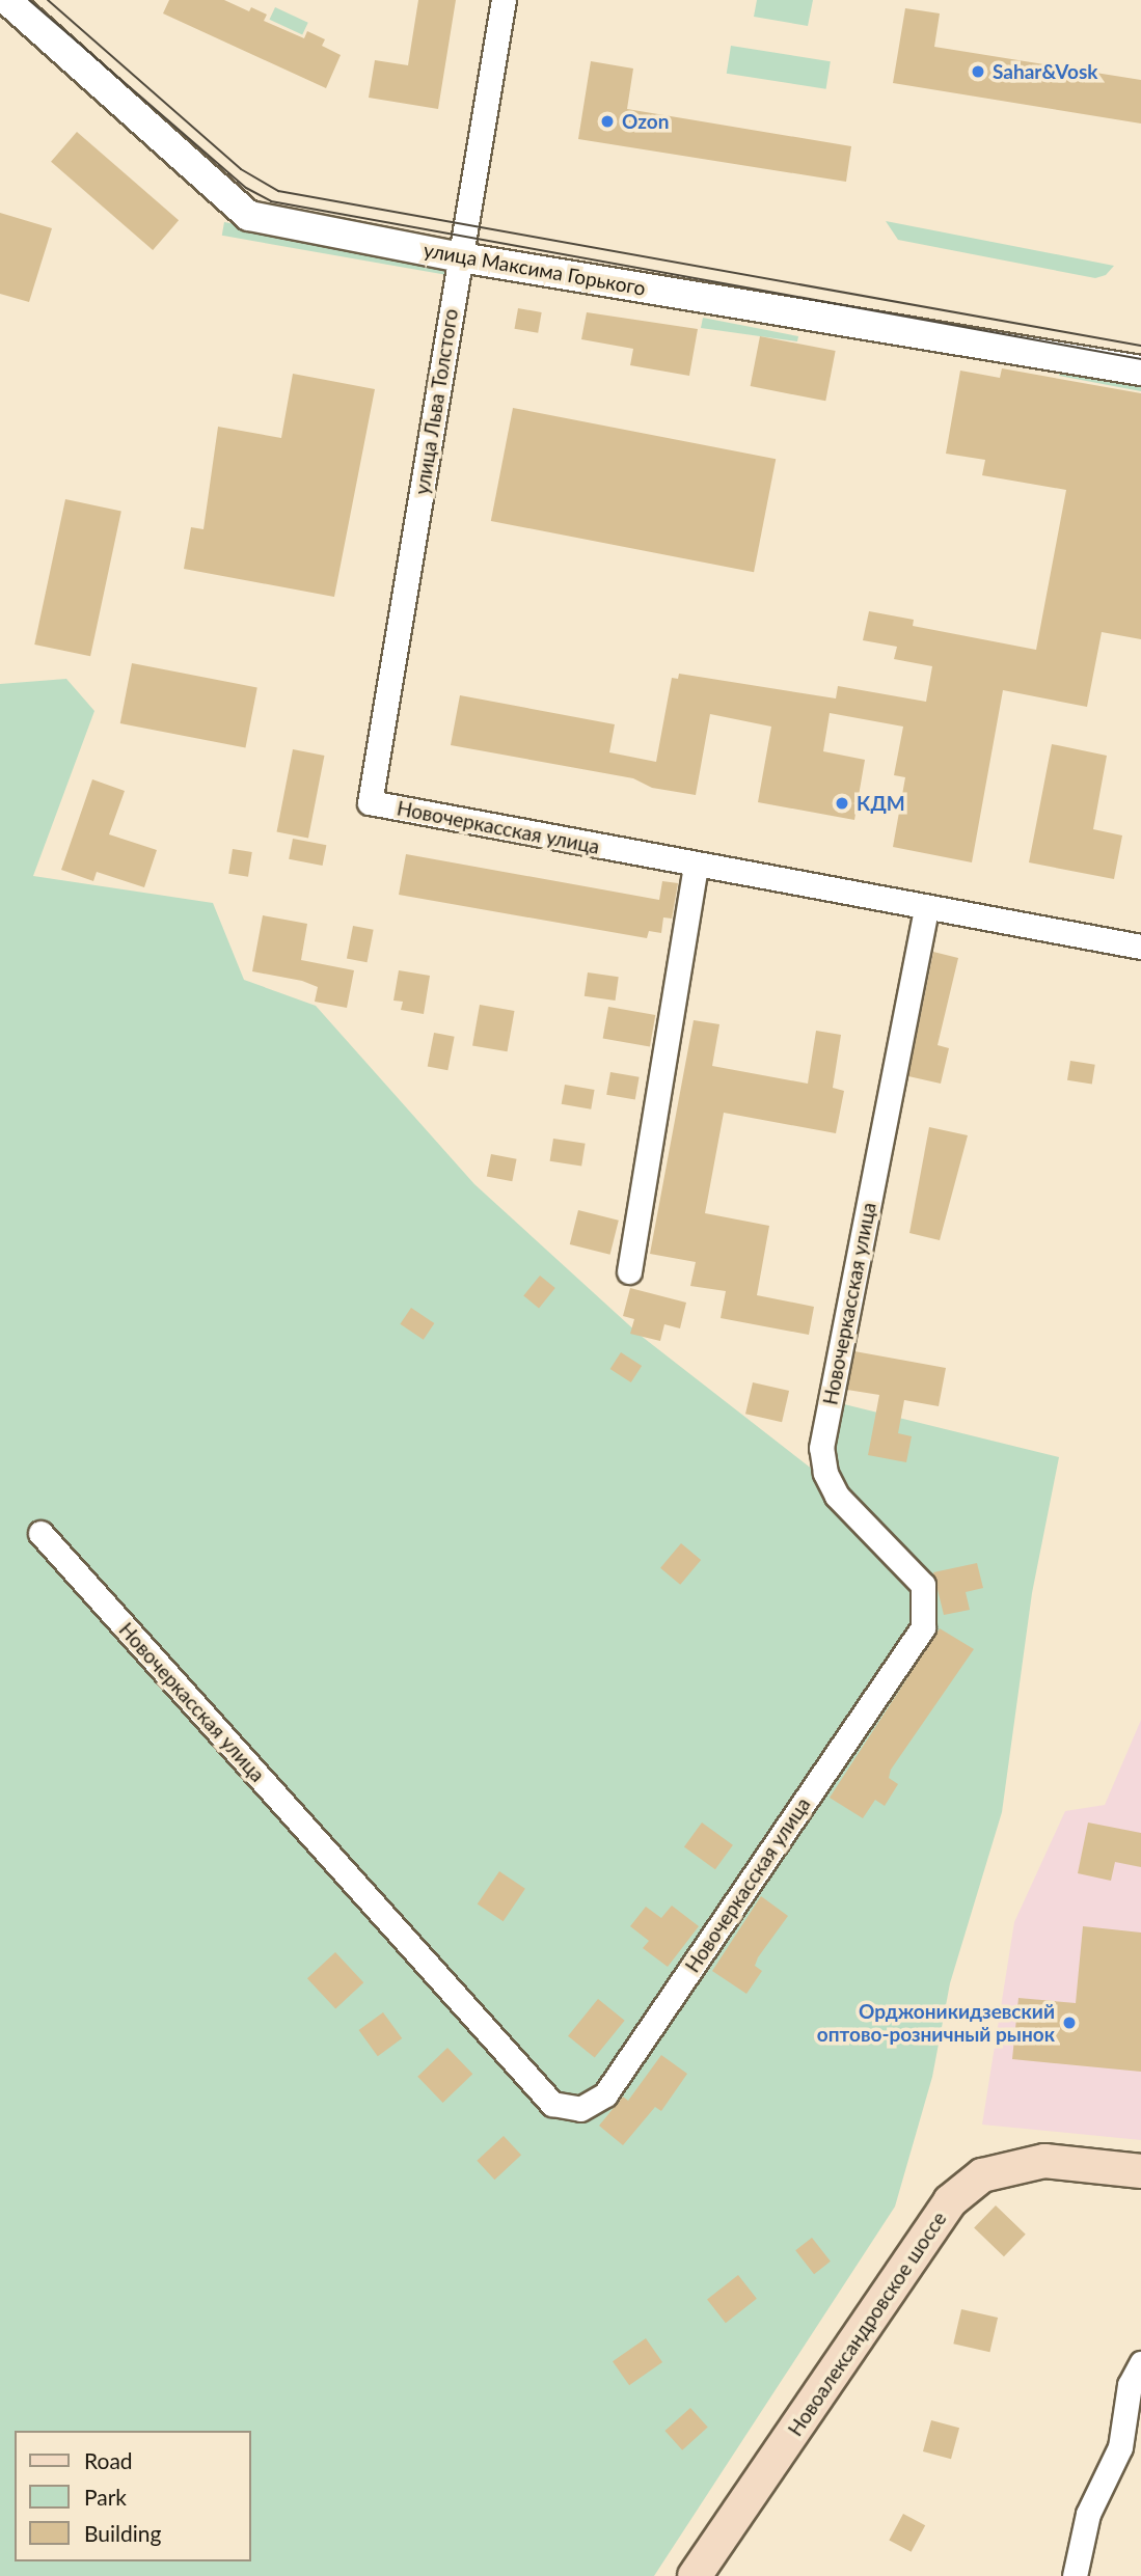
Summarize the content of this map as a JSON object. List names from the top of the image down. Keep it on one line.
{"streets":{"main road":["Новоалександровское шоссе"],"street":["улица Максима Горького","улица Льва Толстого","Новочеркасская улица"]},"crossings":[["улица Максима Горького","улица Льва Толстого"],["улица Льва Толстого","Новочеркасская улица"]],"places":["Sahar&Vosk","Ozon","КДМ","Орджоникидзевский оптово-розничный рынок"],"legend":["Road","Park","Building"]}
